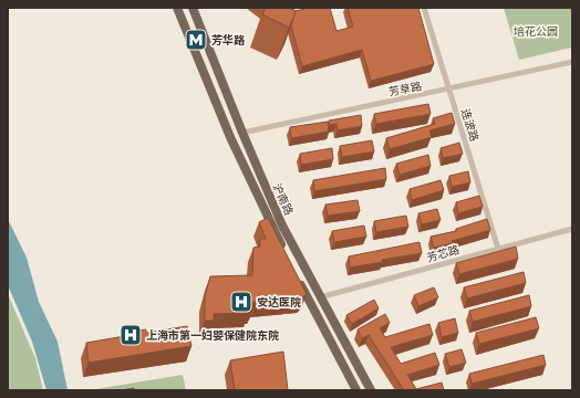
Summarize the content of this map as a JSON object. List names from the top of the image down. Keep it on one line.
{"streets":{"main road":["沪南路"],"street":["芳草路","连波路","芳芯路"]},"crossings":[["芳草路","连波路"],["芳草路","沪南路"],["连波路","芳芯路"],["沪南路","芳芯路"]],"parks":["培花公园"],"places":{"metro station":["芳华路"],"hospital":["安达医院","上海市第一妇婴保健院东院"]}}
